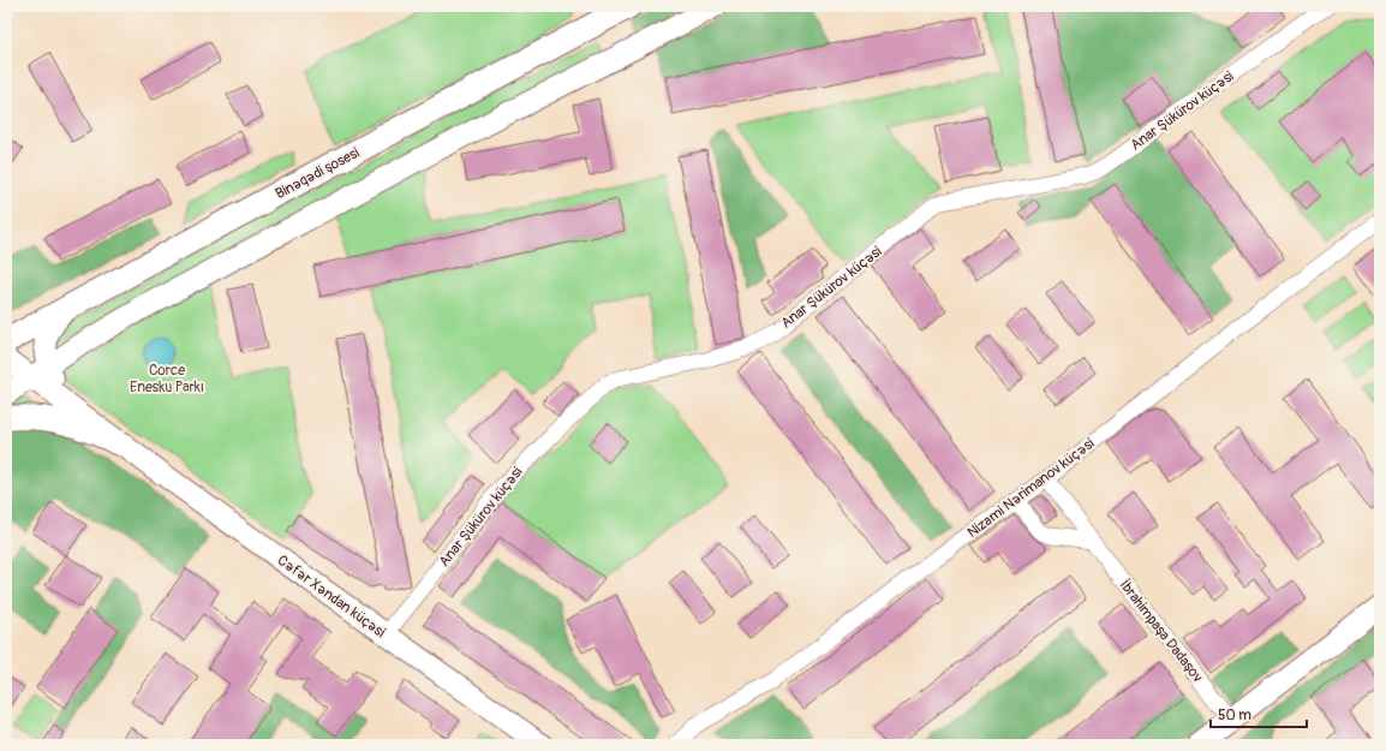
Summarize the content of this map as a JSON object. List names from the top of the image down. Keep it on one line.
{"streets":{"main road":["Binəqədi şosesi"],"street":["Anar Şükürov küçəsi","Nizami Nərimanov küçəsi","Cəfər Xəndan küçəsi","İbrahimpaşa Dadaşov"]},"crossings":[["Anar Şükürov küçəsi","Cəfər Xəndan küçəsi"],["Binəqədi şosesi","Cəfər Xəndan küçəsi"],["Nizami Nərimanov küçəsi","İbrahimpaşa Dadaşov"]],"parks":["Corce Enesku Parkı"],"scale_bar":"50 m"}
